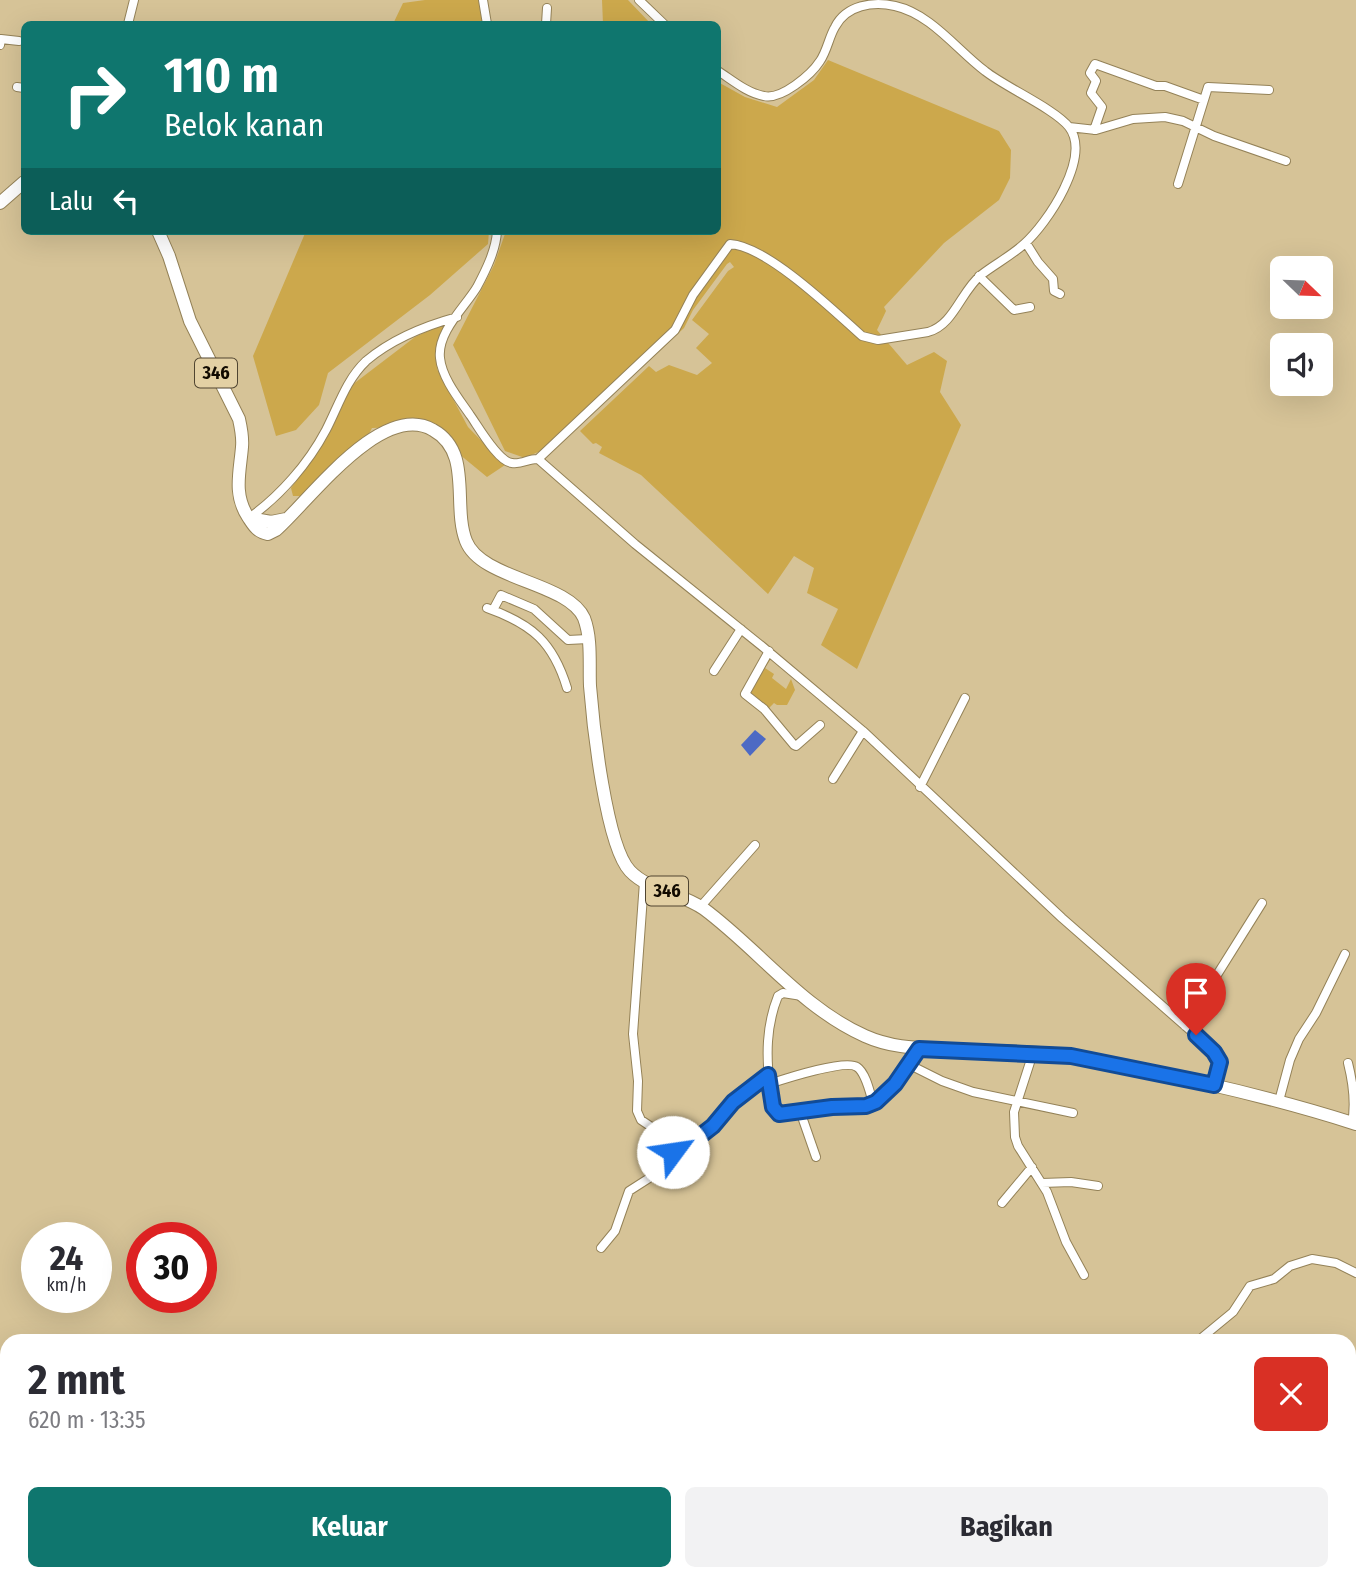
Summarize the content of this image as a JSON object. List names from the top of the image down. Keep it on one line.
{"streets":{"main road":["346"]},"north":"bottom right","page":{"turn":["110 m","Belok kanan"],"then":"Lalu","speed":"24 km/h","limit":"30","heading":["2 mnt","620 m · 13:35"],"buttons":["Keluar","Bagikan"]}}
